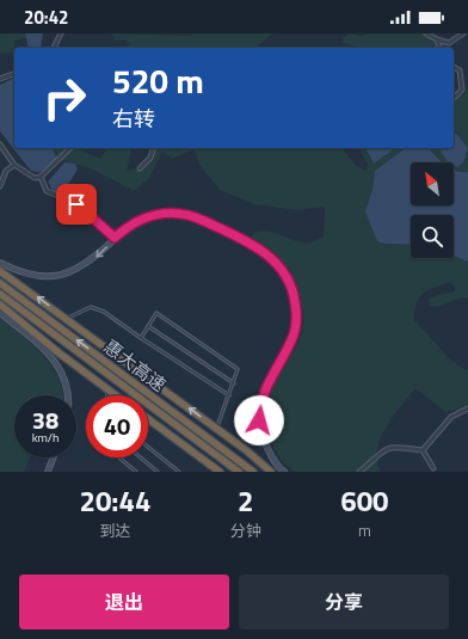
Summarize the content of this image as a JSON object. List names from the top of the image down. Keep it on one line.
{"streets":{"highway":["惠大高速"]},"north":"top left","page":{"status":"20:42","turn":["520 m","右转"],"speed":"38 km/h","limit":"40","eta":["20:44","到达","2","分钟","600","m"],"buttons":["退出","分享"]}}
